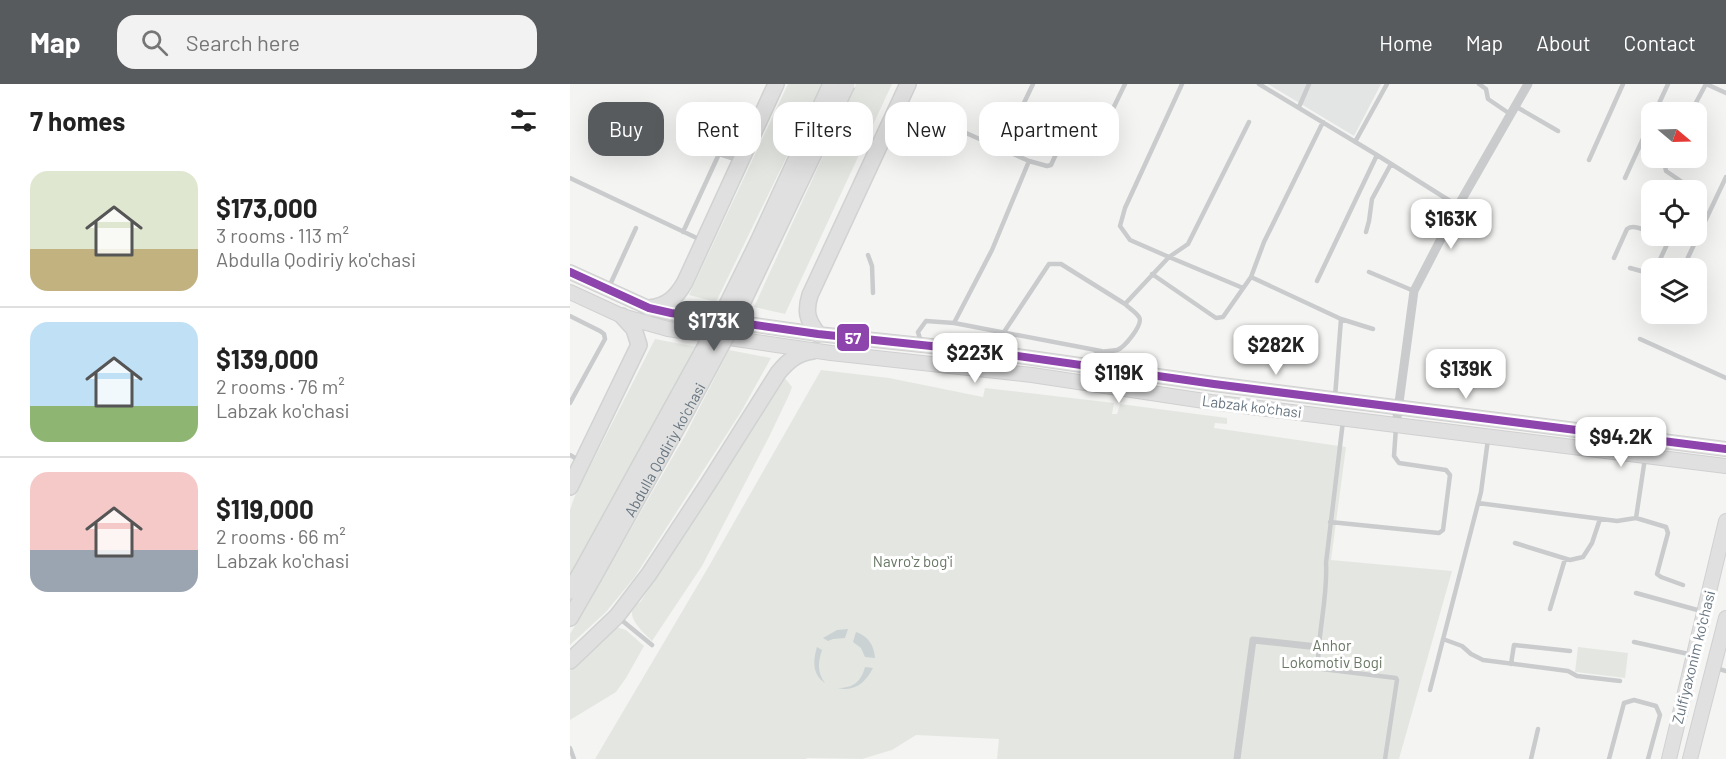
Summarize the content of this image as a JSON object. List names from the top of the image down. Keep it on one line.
{"streets":{"main road":["Labzak ko'chasi","Abdulla Qodiriy ko'chasi","Zulfiyaxonim ko'chasi"]},"parks":["Navroʻz bogʻi","Anhor Lokomotiv Bogi"],"lines":["transit line 57"],"north":"right","page":{"header":"Map","search":"Search here","nav":["Home","Map","About","Contact"],"heading":"7 homes","chip":["Buy","Rent","Filters","New","Apartment"],"list":[{"name":"$173,000","note":"3 rooms · 113 m² · Abdulla Qodiriy ko'chasi"},{"name":"$139,000","note":"2 rooms · 76 m² · Labzak ko'chasi"},{"name":"$119,000","note":"2 rooms · 66 m² · Labzak ko'chasi"}],"price":["$163K","$173K","$282K","$223K","$139K","$119K","$94.2K"]}}
